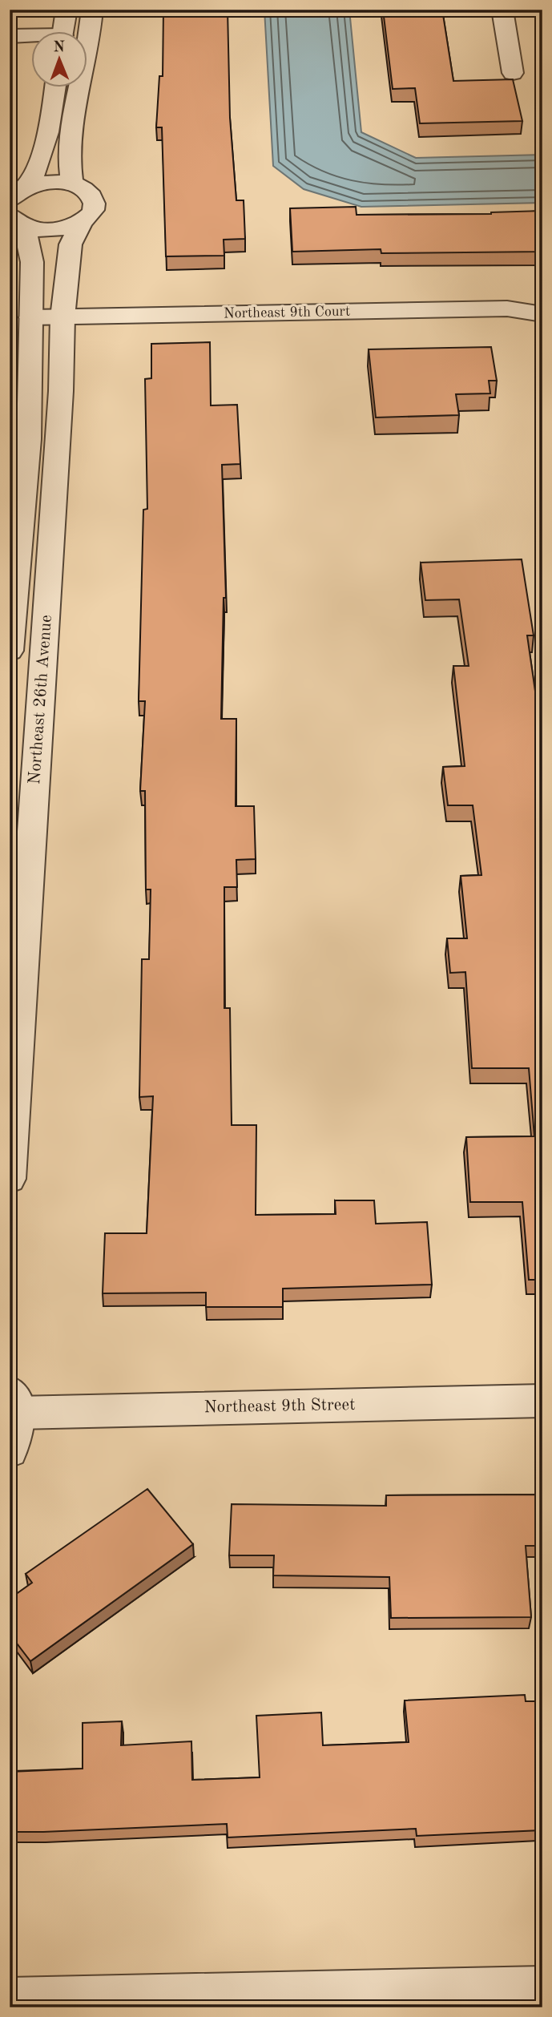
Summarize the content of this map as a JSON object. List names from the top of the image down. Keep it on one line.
{"streets":{"street":["Northeast 9th Court","Northeast 26th Avenue","Northeast 9th Street"]},"crossings":[["Northeast 9th Court","Northeast 26th Avenue"]],"north":"top"}
